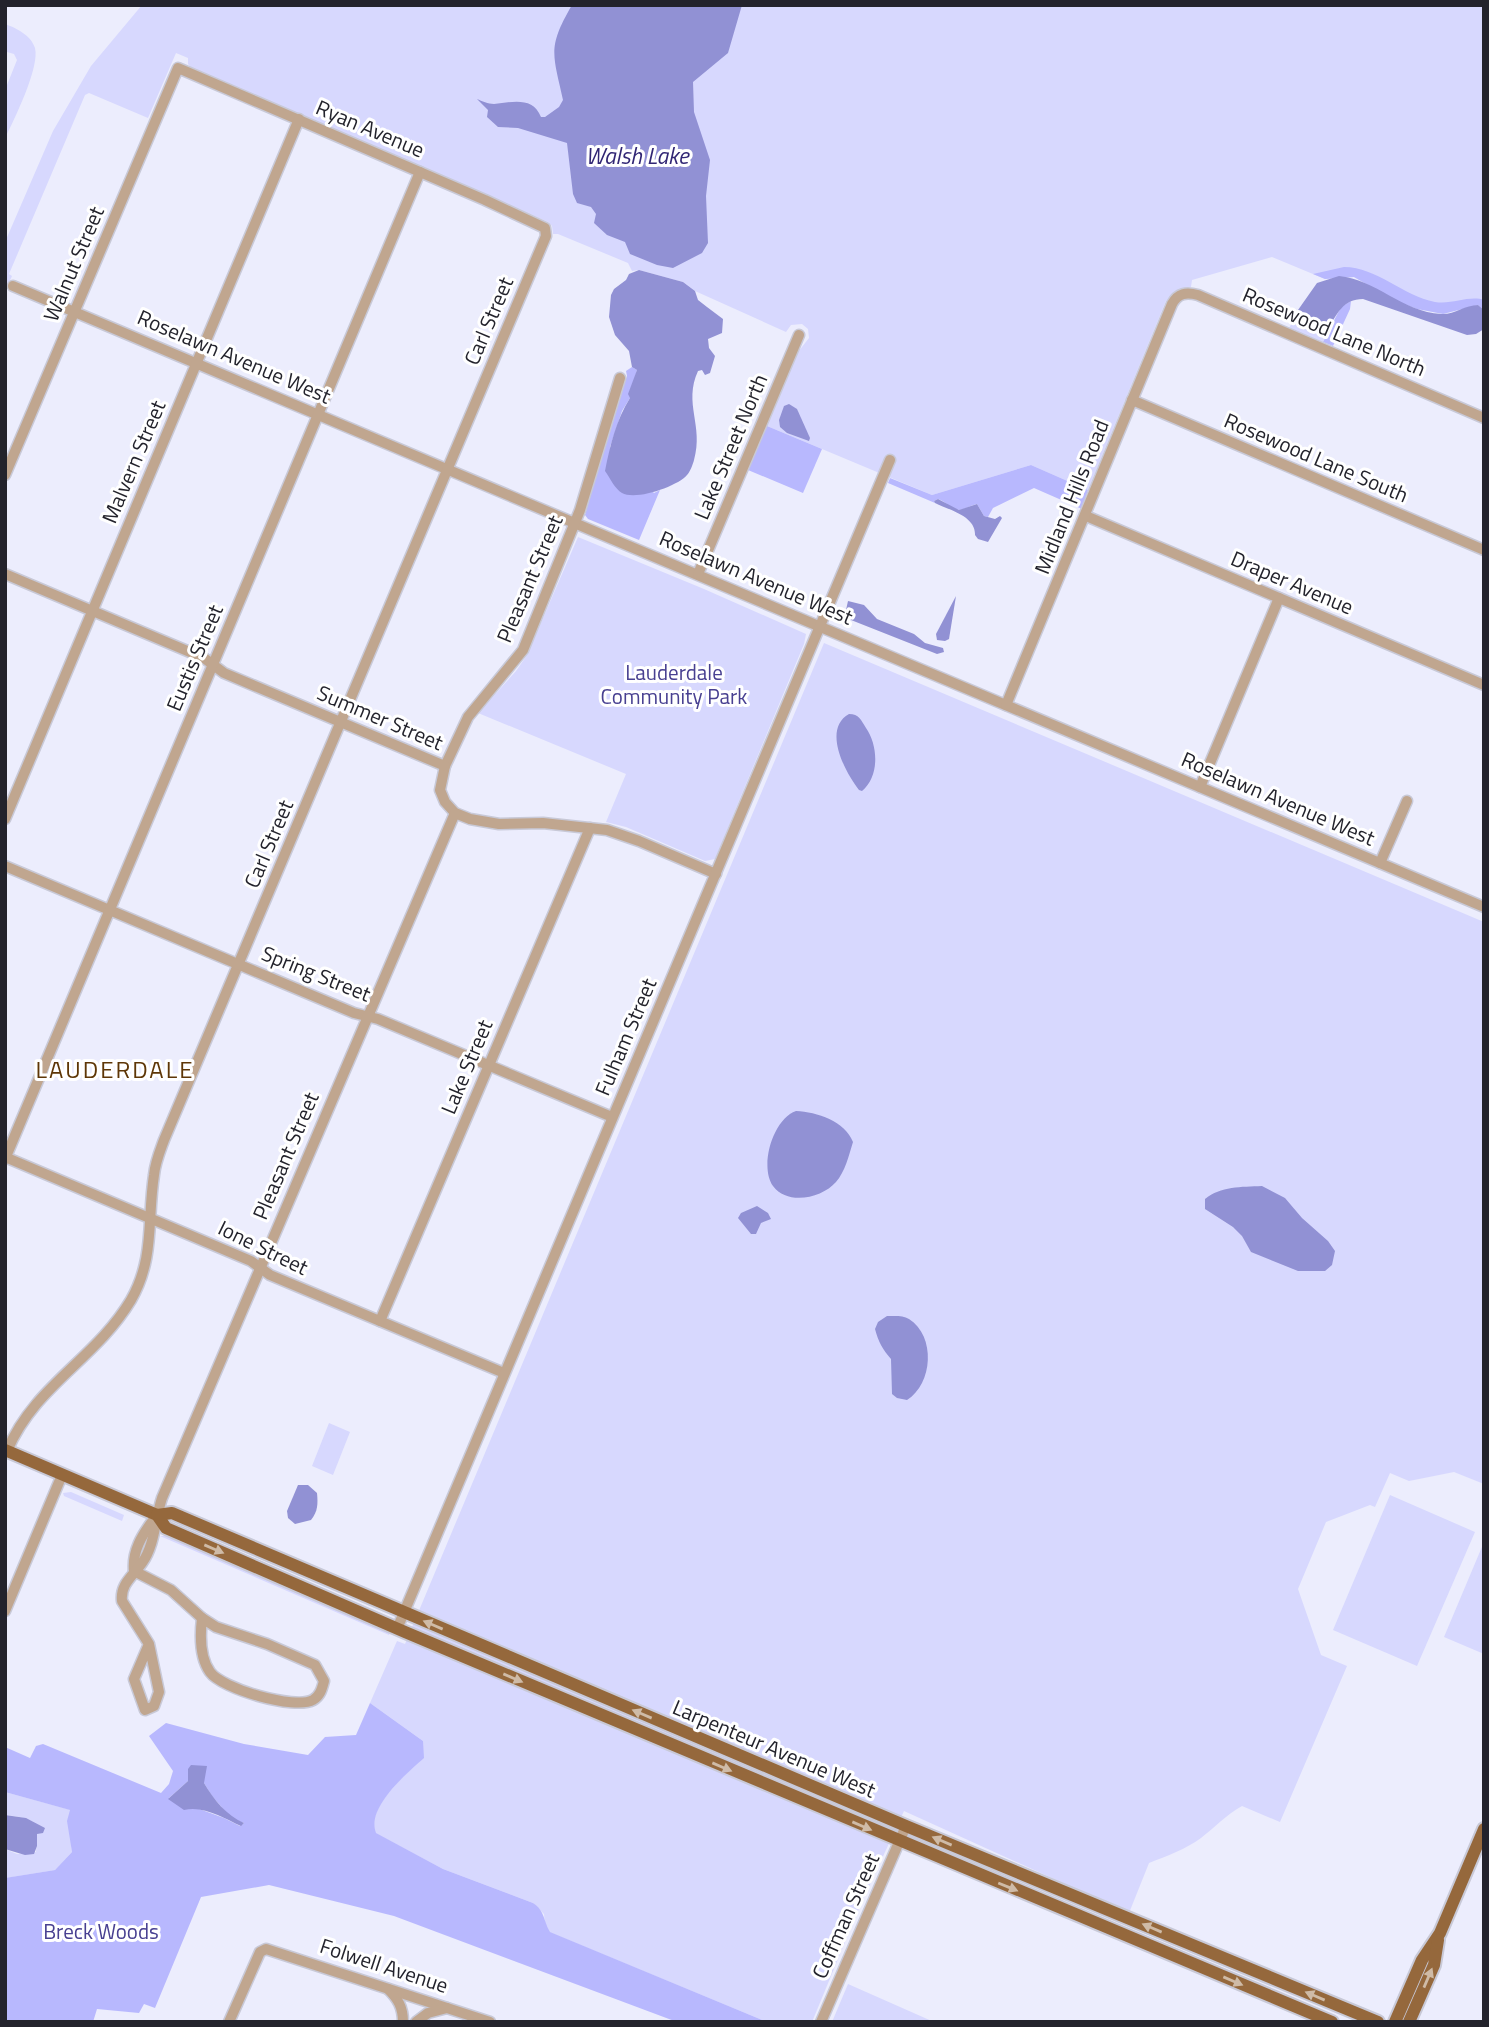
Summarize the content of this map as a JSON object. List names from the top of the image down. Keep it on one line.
{"streets":{"main road":["Larpenteur Avenue West"],"street":["Ryan Avenue","Walnut Street","Carl Street","Rosewood Lane North","Roselawn Avenue West","Lake Street North","Rosewood Lane South","Malvern Street","Midland Hills Road","Pleasant Street","Draper Avenue","Eustis Street","Summer Street","Spring Street","Fulham Street","Lake Street","Ione Street","Coffman Street","Folwell Avenue"]},"crossings":[["Ryan Avenue","Walnut Street"],["Ryan Avenue","Carl Street"],["Ryan Avenue","Malvern Street"],["Ryan Avenue","Eustis Street"],["Walnut Street","Roselawn Avenue West"],["Carl Street","Roselawn Avenue West"],["Carl Street","Summer Street"],["Carl Street","Spring Street"],["Carl Street","Ione Street"],["Carl Street","Larpenteur Avenue West"],["Rosewood Lane North","Midland Hills Road"],["Roselawn Avenue West","Lake Street North"],["Roselawn Avenue West","Malvern Street"],["Roselawn Avenue West","Midland Hills Road"],["Roselawn Avenue West","Pleasant Street"],["Roselawn Avenue West","Eustis Street"],["Roselawn Avenue West","Fulham Street"],["Rosewood Lane South","Midland Hills Road"],["Malvern Street","Summer Street"],["Midland Hills Road","Draper Avenue"],["Pleasant Street","Summer Street"],["Pleasant Street","Spring Street"],["Pleasant Street","Ione Street"],["Pleasant Street","Larpenteur Avenue West"],["Eustis Street","Summer Street"],["Eustis Street","Spring Street"],["Eustis Street","Ione Street"],["Spring Street","Fulham Street"],["Spring Street","Lake Street"],["Fulham Street","Ione Street"],["Fulham Street","Larpenteur Avenue West"],["Lake Street","Ione Street"],["Larpenteur Avenue West","Coffman Street"]],"districts":["LAUDERDALE"],"water":["Walsh Lake"],"parks":["Lauderdale Community Park","Breck Woods"]}
